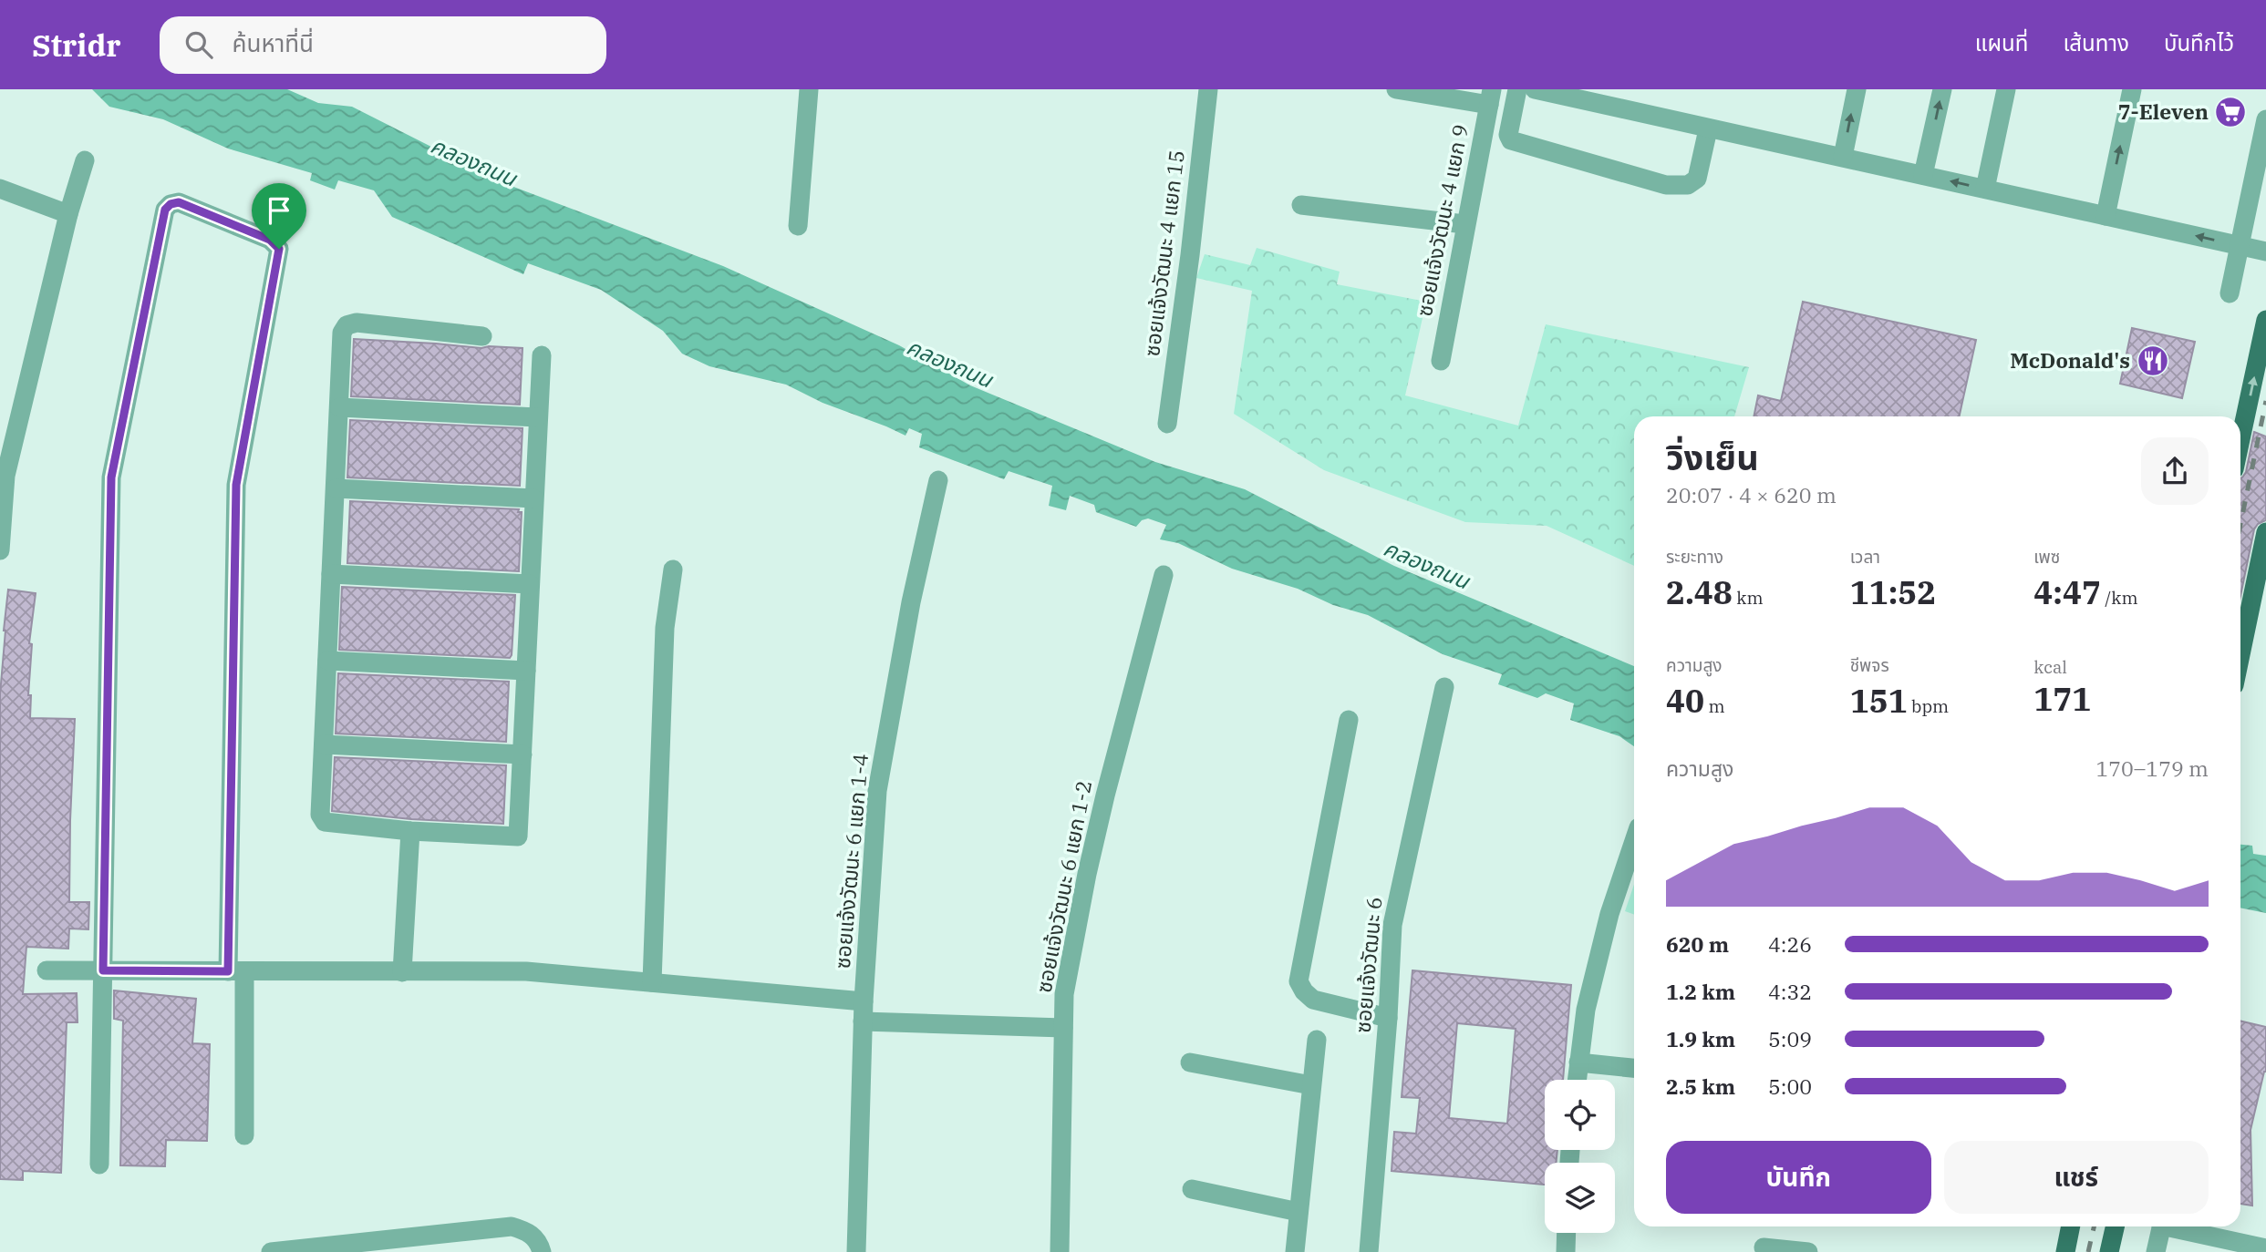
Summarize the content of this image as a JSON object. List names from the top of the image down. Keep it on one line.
{"streets":{"street":["ซอยแจ้งวัฒนะ 4 แยก 9","ซอยแจ้งวัฒนะ 4 แยก 15","ซอยแจ้งวัฒนะ 6 แยก 1-4","ซอยแจ้งวัฒนะ 6 แยก 1-2","ซอยแจ้งวัฒนะ 6"]},"water":["คลองถนน"],"places":{"supermarket":["7-Eleven"],"restaurant":["McDonald's"]},"page":{"header":"Stridr","search":"ค้นหาที่นี่","nav":["แผนที่","เส้นทาง","บันทึกไว้"],"heading":["วิ่งเย็น","20:07 · 4 × 620 m"],"stats":[["ระยะทาง","2.48 km"],["เวลา","11:52"],["เพซ","4:47 /km"],["ความสูง","40 m"],["ชีพจร","151 bpm"],["kcal","171"]],"chart":["ความสูง","170–179 m"],"list":[{"name":"620 m","note":"4:26"},{"name":"1.2 km","note":"4:32"},{"name":"1.9 km","note":"5:09"},{"name":"2.5 km","note":"5:00"}],"buttons":["บันทึก","แชร์"]}}
